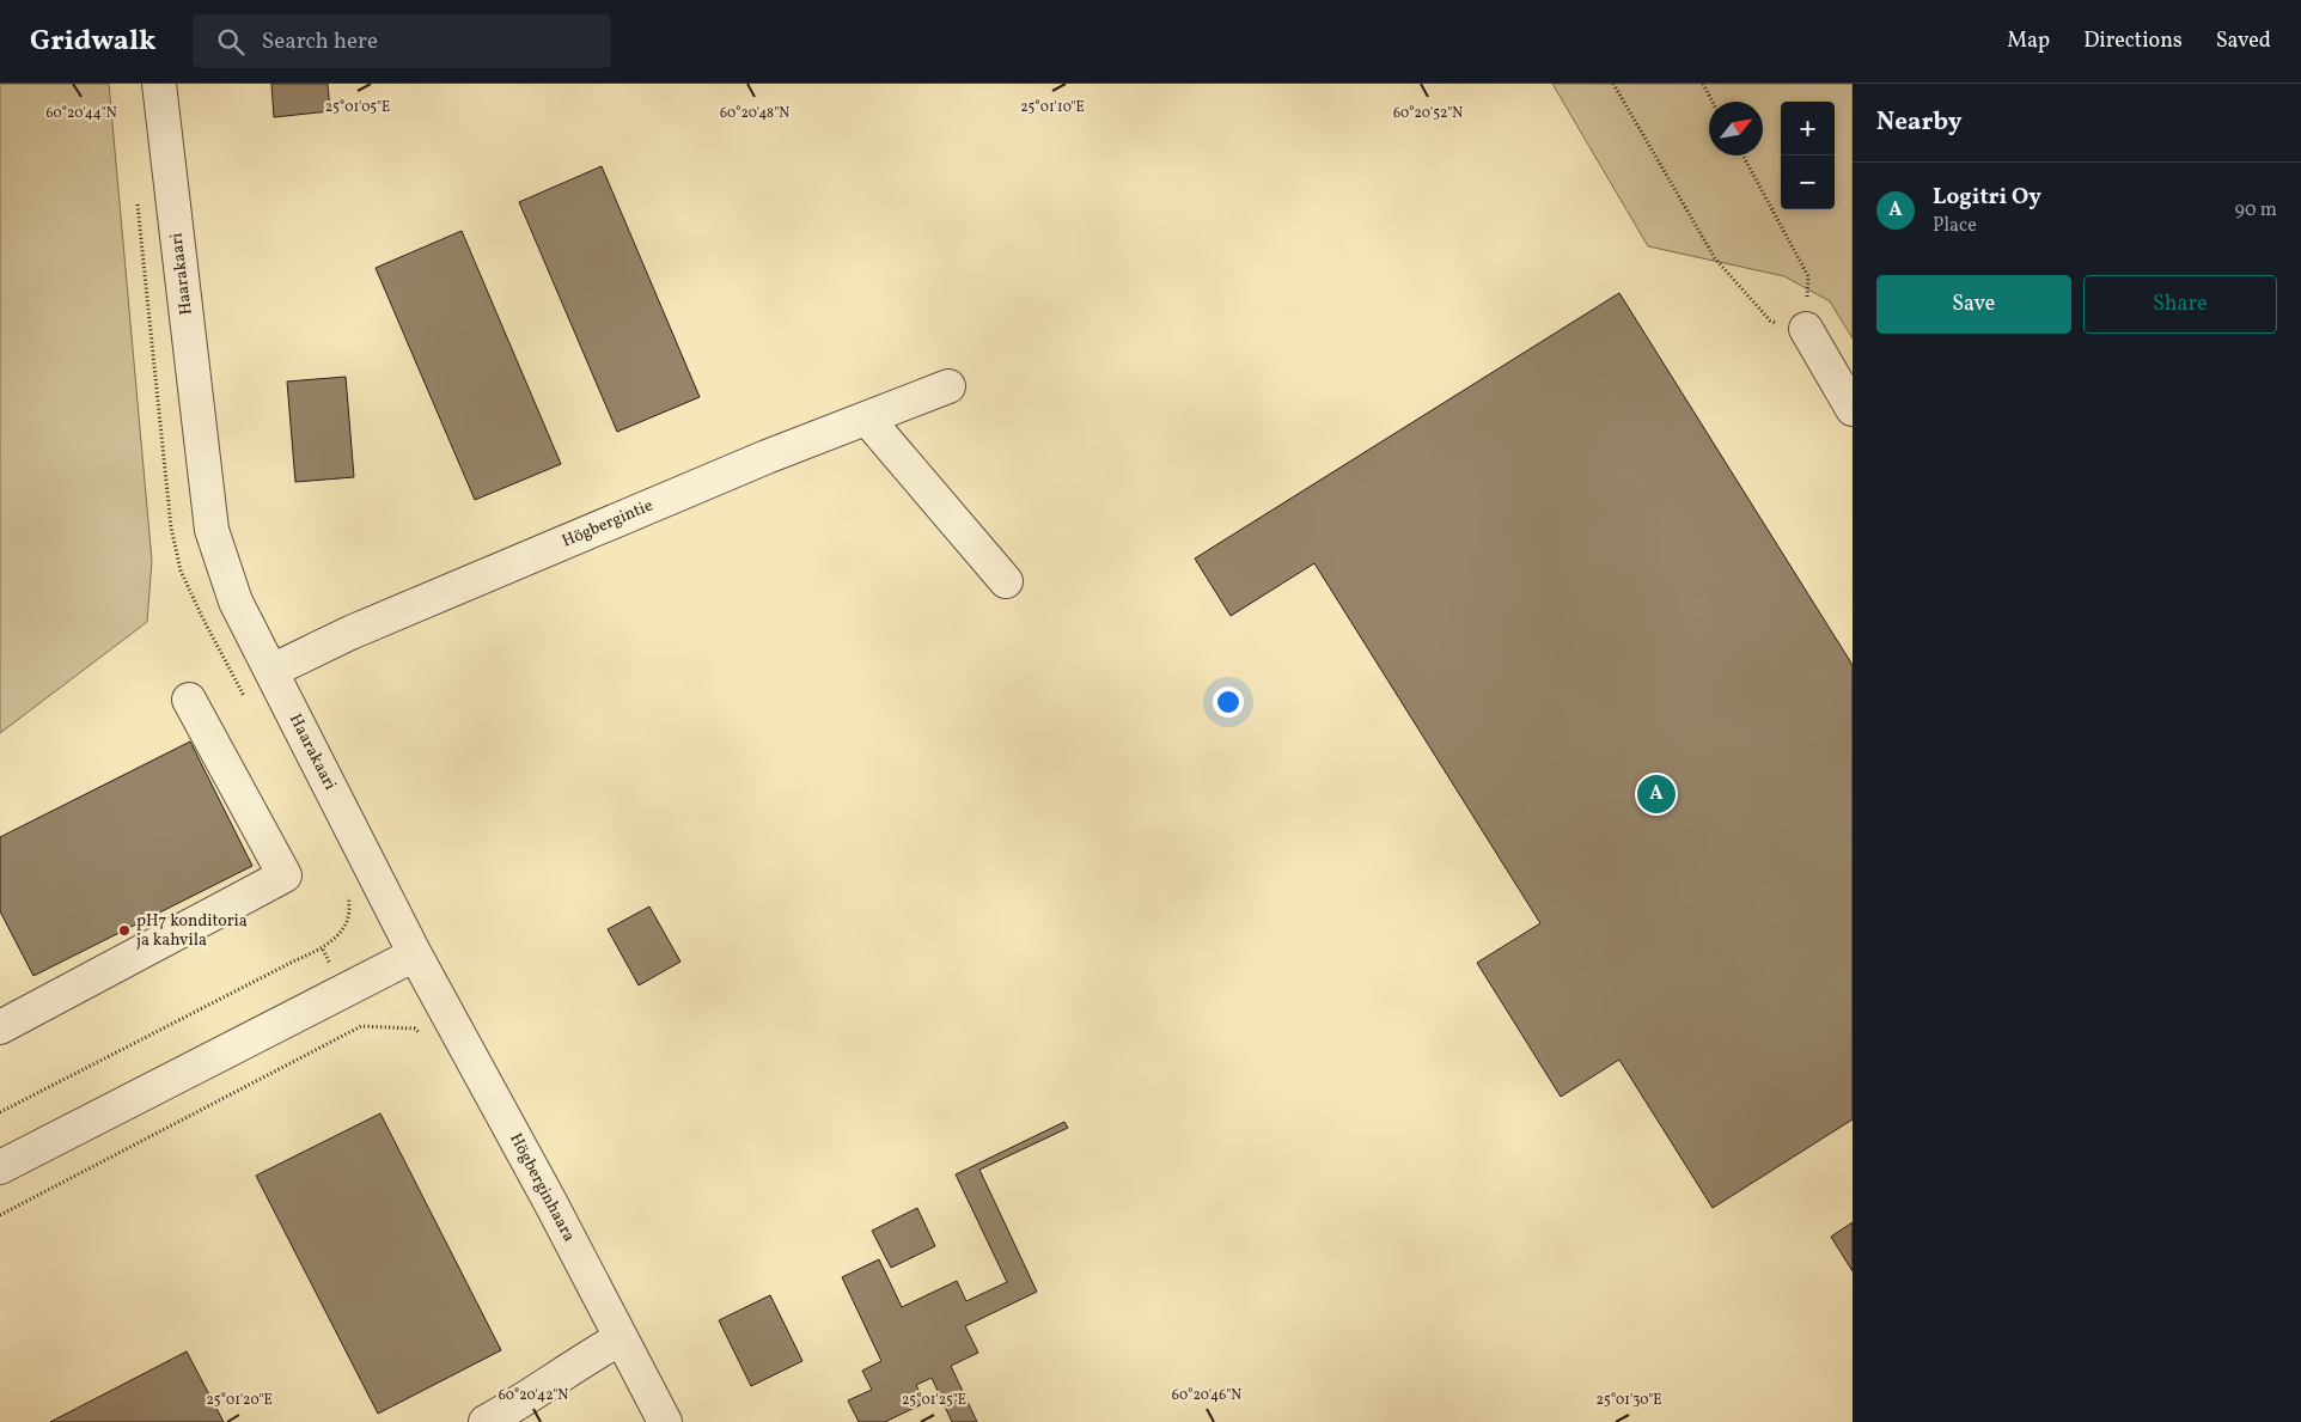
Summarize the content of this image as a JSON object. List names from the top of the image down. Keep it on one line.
{"streets":{"street":["Haarakaari","Högbergintie","Högberginhaara"]},"crossings":[["Haarakaari","Högbergintie"],["Haarakaari","Högberginhaara"]],"places":["pH7 konditoria ja kahvila"],"north":"top right","page":{"header":"Gridwalk","search":"Search here","nav":["Map","Directions","Saved"],"heading":"Nearby","map_buttons":["+","−"],"list":[{"mark":"A","name":"Logitri Oy","note":"Place","value":"90 m"}],"buttons":["Save","Share"],"pins":"A"},"coordinates":["25°01'05\"E","25°01'10\"E","60°20'44\"N","60°20'48\"N","60°20'52\"N","60°20'42\"N","60°20'46\"N","25°01'20\"E","25°01'25\"E","25°01'30\"E"]}
